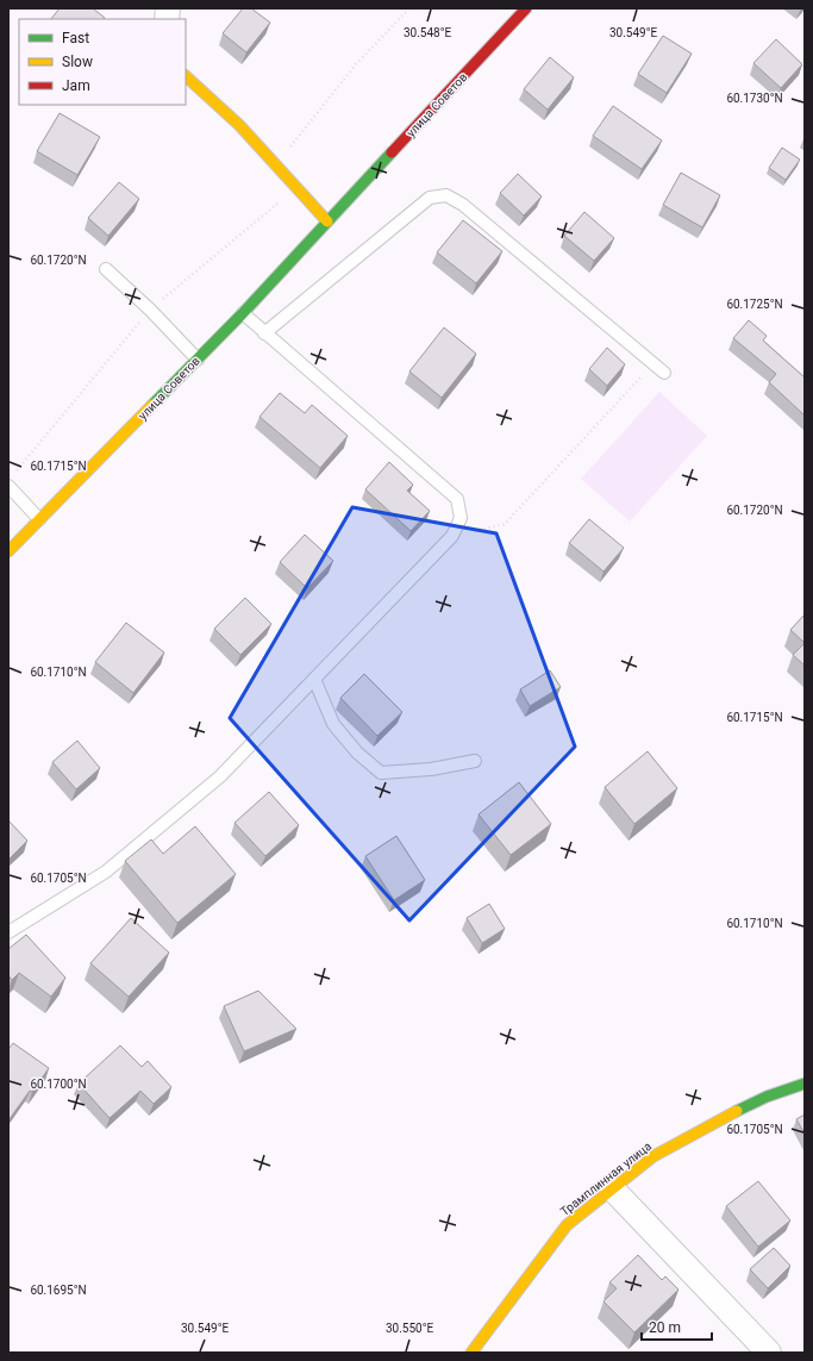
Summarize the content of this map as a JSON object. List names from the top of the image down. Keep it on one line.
{"streets":{"main road":["улица Советов","Трамплинная улица"]},"legend":["Fast","Slow","Jam"],"scale_bar":"20 m","coordinates":["30.548°E","30.549°E","60.1730°N","60.1720°N","60.1725°N","60.1715°N","60.1710°N","60.1705°N","60.1700°N","60.1695°N","30.550°E"]}
